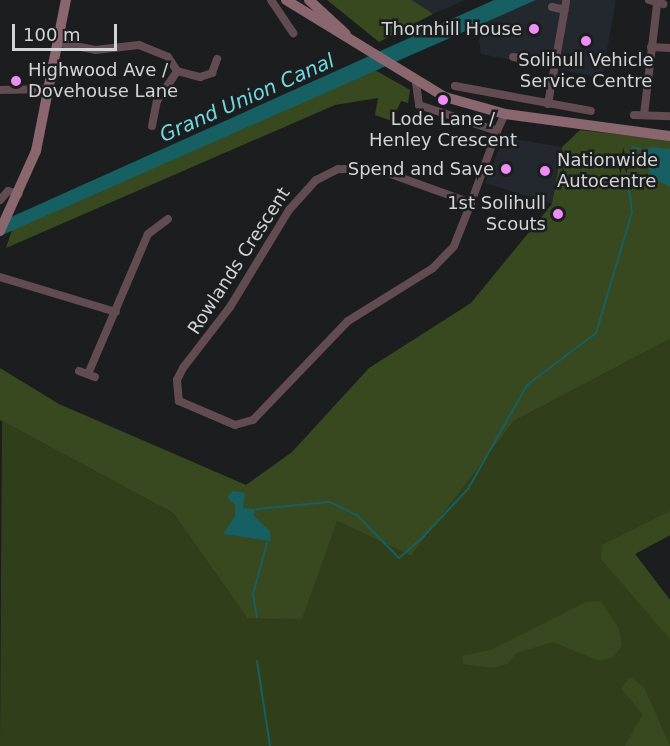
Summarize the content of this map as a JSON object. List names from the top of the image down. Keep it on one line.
{"streets":{"street":["Rowlands Crescent"]},"water":["Grand Union Canal"],"places":["Thornhill House","Solihull Vehicle Service Centre","Highwood Ave / Dovehouse Lane","Lode Lane / Henley Crescent","Spend and Save","Nationwide Autocentre","1st Solihull Scouts"],"scale_bar":"100 m"}
